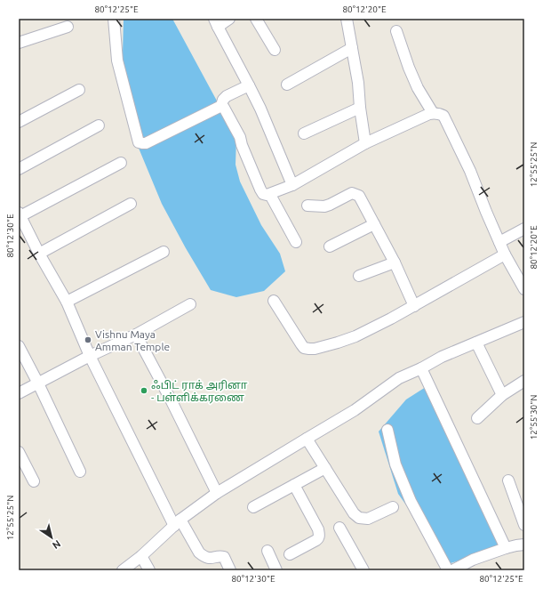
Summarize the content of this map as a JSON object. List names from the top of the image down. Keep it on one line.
{"places":["Vishnu Maya Amman Temple","ஃபிட் ராக் அரினா - பள்ளிக்கரணை"],"north":"bottom right","coordinates":["80°12'25\"E","80°12'20\"E","12°55'25\"N","80°12'30\"E","12°55'30\"N"]}
